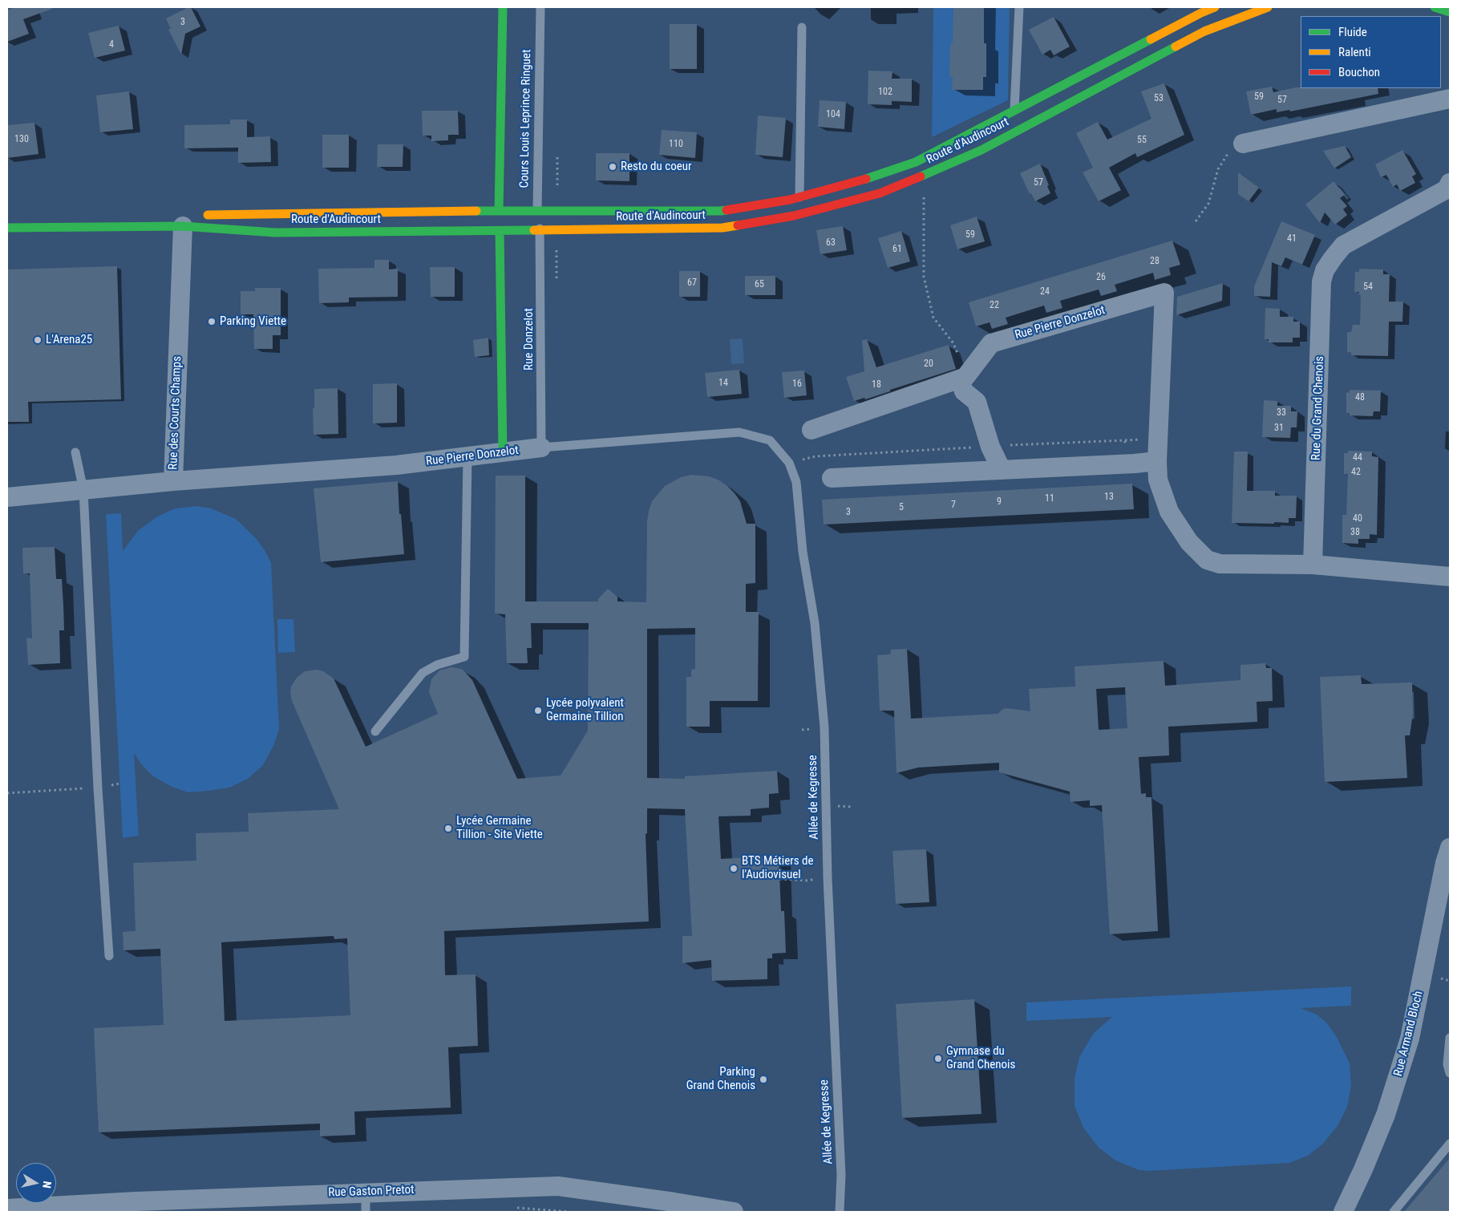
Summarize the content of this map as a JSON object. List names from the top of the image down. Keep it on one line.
{"streets":{"main road":["Route d'Audincourt"],"street":["Rue Pierre Donzelot","Rue du Grand Chenois","Rue des Courts Champs","Rue Armand Bloch","Rue Gaston Pretot"],"lane":["Cours Louis Leprince Ringuet","Rue Donzelot","Allée de Kegresse"]},"crossings":[["Cours Louis Leprince Ringuet","Route d'Audincourt"],["Cours Louis Leprince Ringuet","Rue Donzelot"],["Route d'Audincourt","Rue Donzelot"],["Route d'Audincourt","Rue des Courts Champs"],["Rue Pierre Donzelot","Rue Donzelot"],["Rue Pierre Donzelot","Rue du Grand Chenois"],["Rue Pierre Donzelot","Rue des Courts Champs"],["Rue Pierre Donzelot","Allée de Kegresse"]],"places":["Resto du coeur","Parking Viette","L'Arena25","Lycée polyvalent Germaine Tillion","Lycée Germaine Tillion - Site Viette","BTS Métiers de l'Audiovisuel","Gymnase du Grand Chenois","Parking Grand Chenois"],"house_numbers":["3","4","102","59","53","57","104","130","55","110","57","59","41","63","61","28","26","67","65","54","24","22","20","14","16","18","48","33","31","44","42","13","11","9","7","5","3","40","38"],"legend":["Fluide","Ralenti","Bouchon"],"north":"right"}
